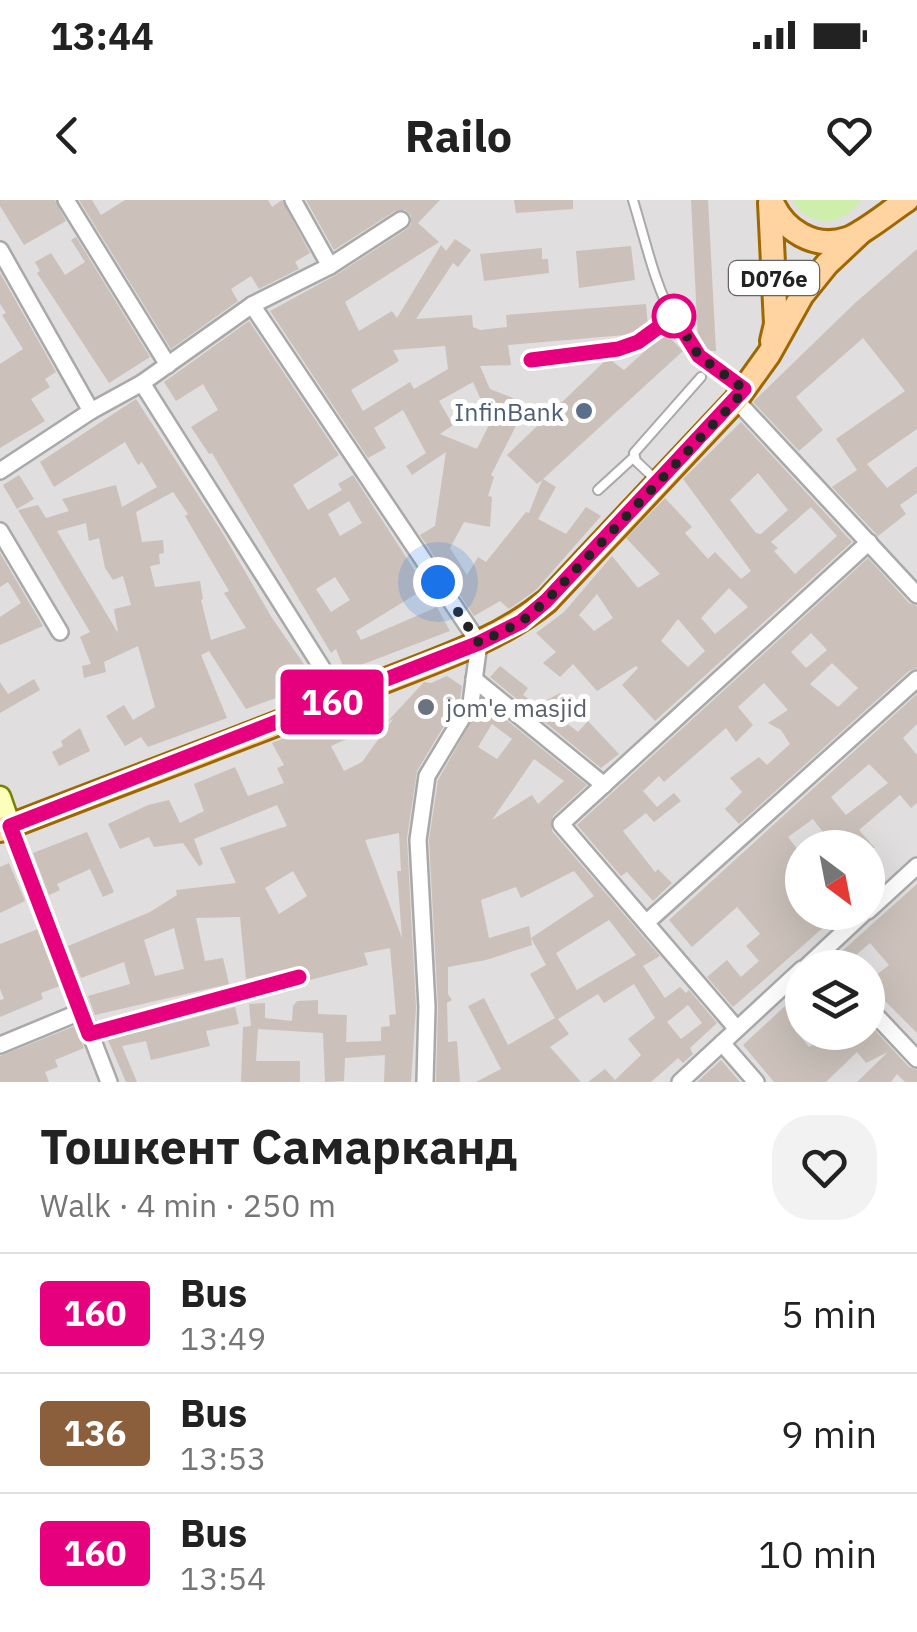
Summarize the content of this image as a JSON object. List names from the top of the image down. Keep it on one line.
{"streets":{"main road":["D076e"]},"places":["InfinBank","jom'e masjid"],"lines":["bus line 160"],"north":"bottom right","page":{"status":"13:44","header":"Railo","on_map":"160","heading":["Тошкент Самарканд","Walk · 4 min · 250 m"],"list":[{"mark":"160","name":"Bus","note":"13:49","value":"5 min"},{"mark":"136","name":"Bus","note":"13:53","value":"9 min"},{"mark":"160","name":"Bus","note":"13:54","value":"10 min"}]}}
